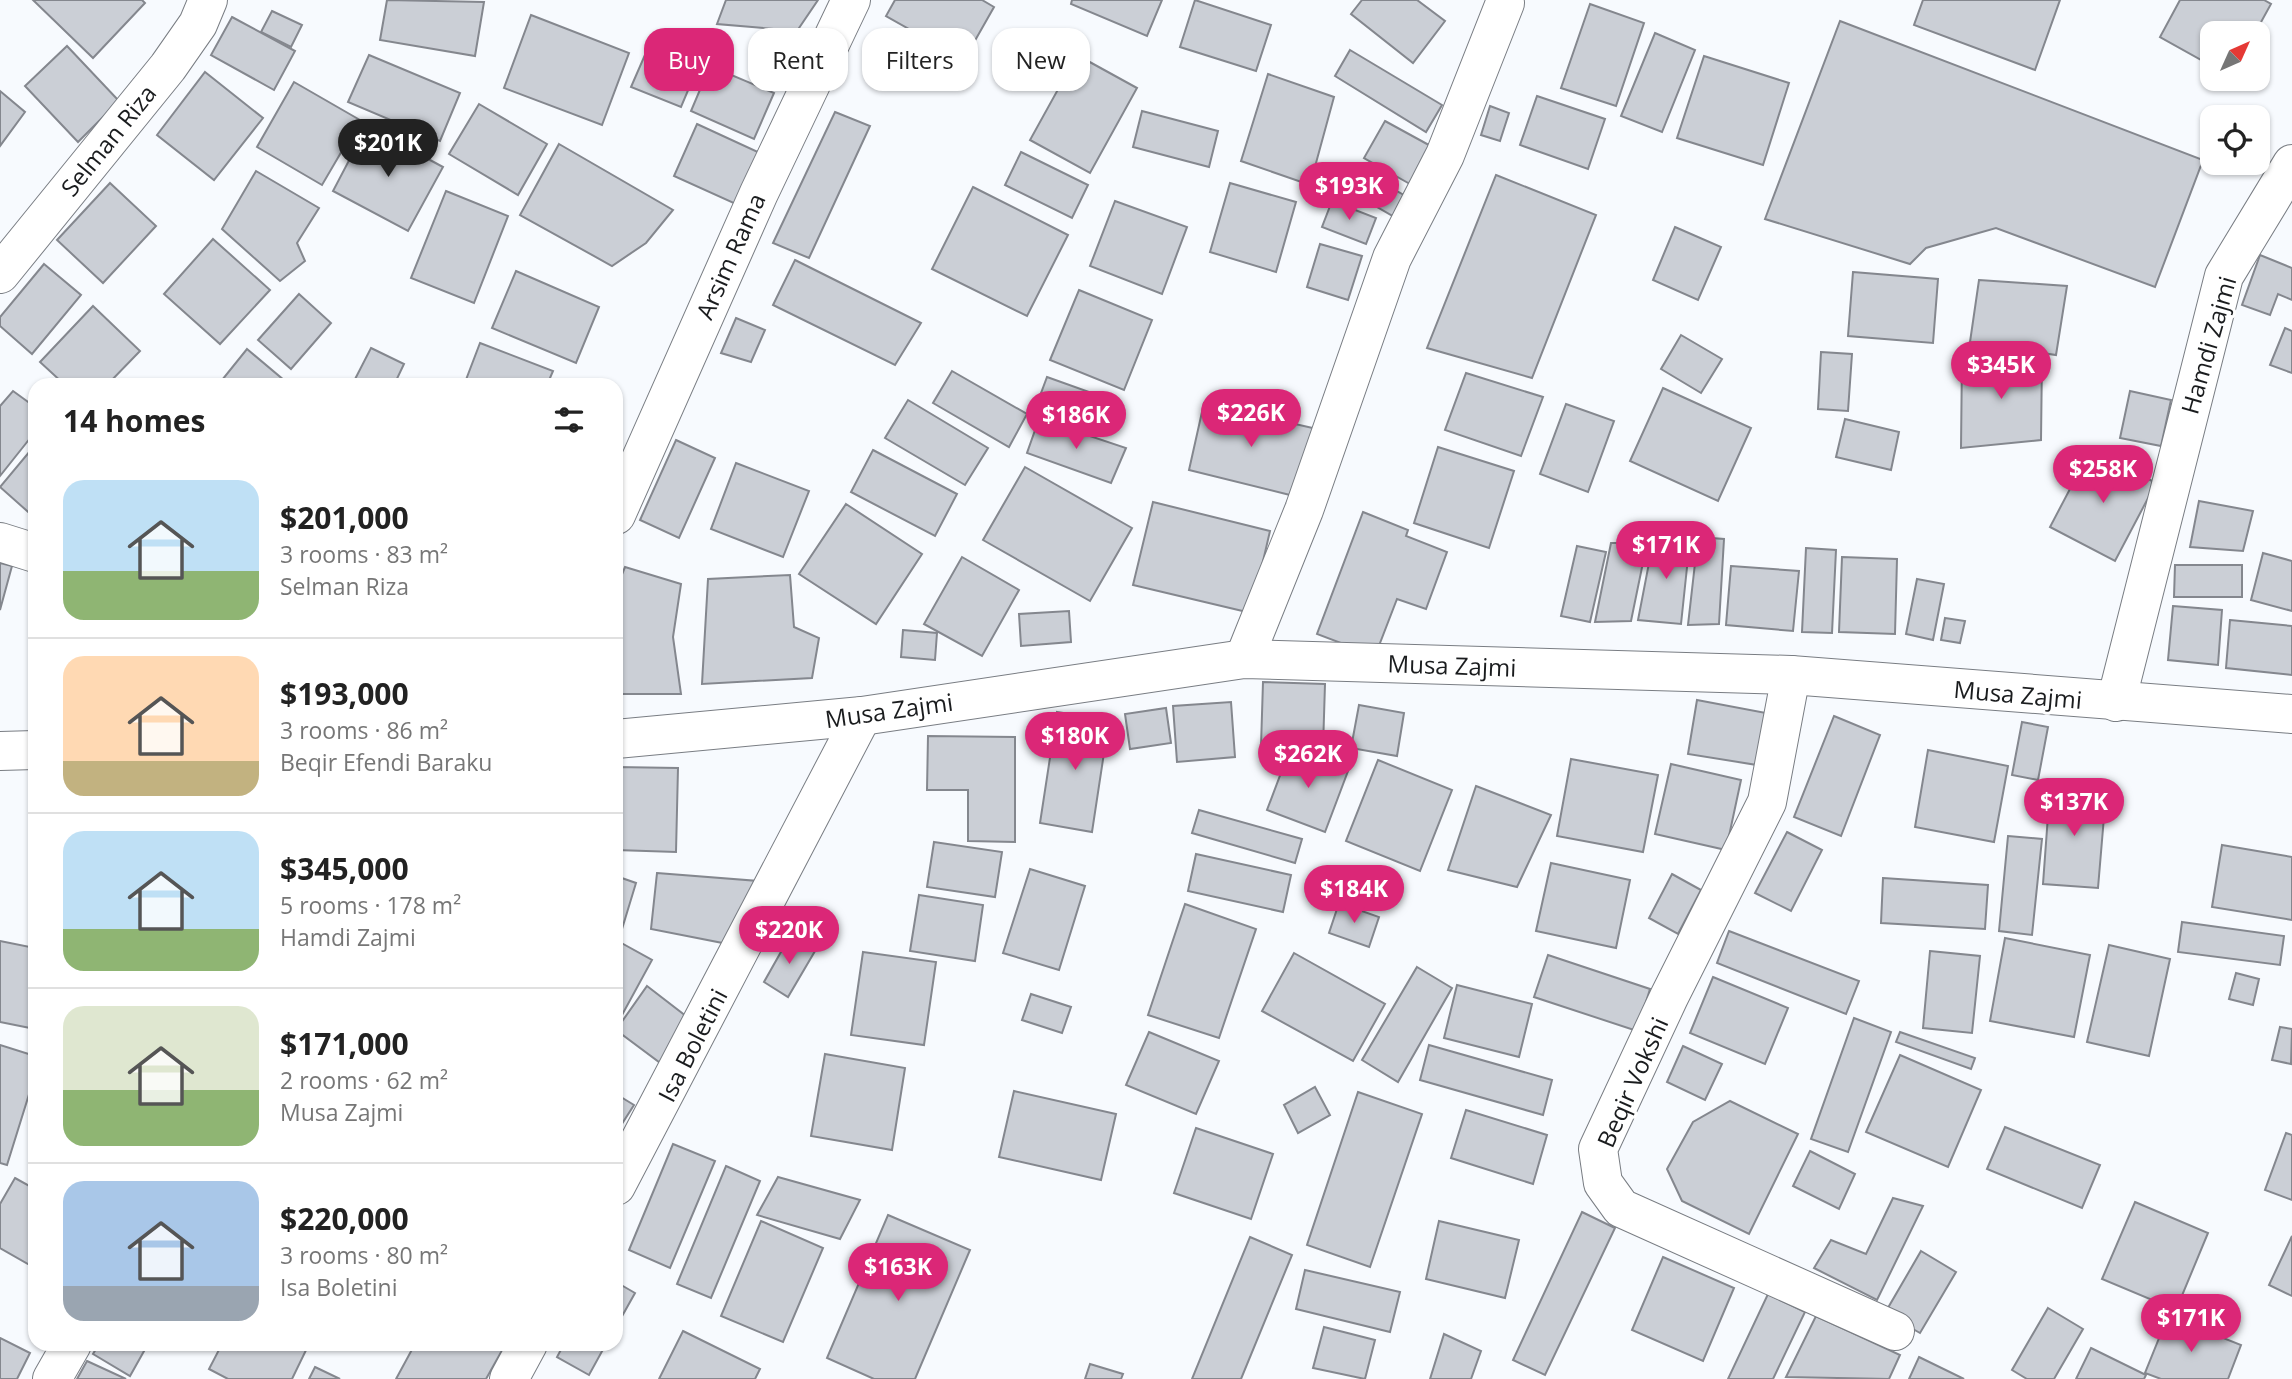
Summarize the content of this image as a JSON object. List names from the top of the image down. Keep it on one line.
{"streets":{"street":["Selman Riza","Arsim Rama","Hamdi Zajmi","Musa Zajmi","Isa Boletini","Beqir Vokshi"]},"crossings":[["Hamdi Zajmi","Musa Zajmi"],["Musa Zajmi","Isa Boletini"],["Musa Zajmi","Beqir Vokshi"]],"north":"top right","page":{"chip":["Buy","Rent","Filters","New"],"price":["$201K","$193K","$345K","$226K","$186K","$258K","$171K","$180K","$262K","$137K","$184K","$220K","$163K","$171K"],"heading":"14 homes","list":[{"name":"$201,000","note":"3 rooms · 83 m² · Selman Riza"},{"name":"$193,000","note":"3 rooms · 86 m² · Beqir Efendi Baraku"},{"name":"$345,000","note":"5 rooms · 178 m² · Hamdi Zajmi"},{"name":"$171,000","note":"2 rooms · 62 m² · Musa Zajmi"},{"name":"$220,000","note":"3 rooms · 80 m² · Isa Boletini"}]}}
